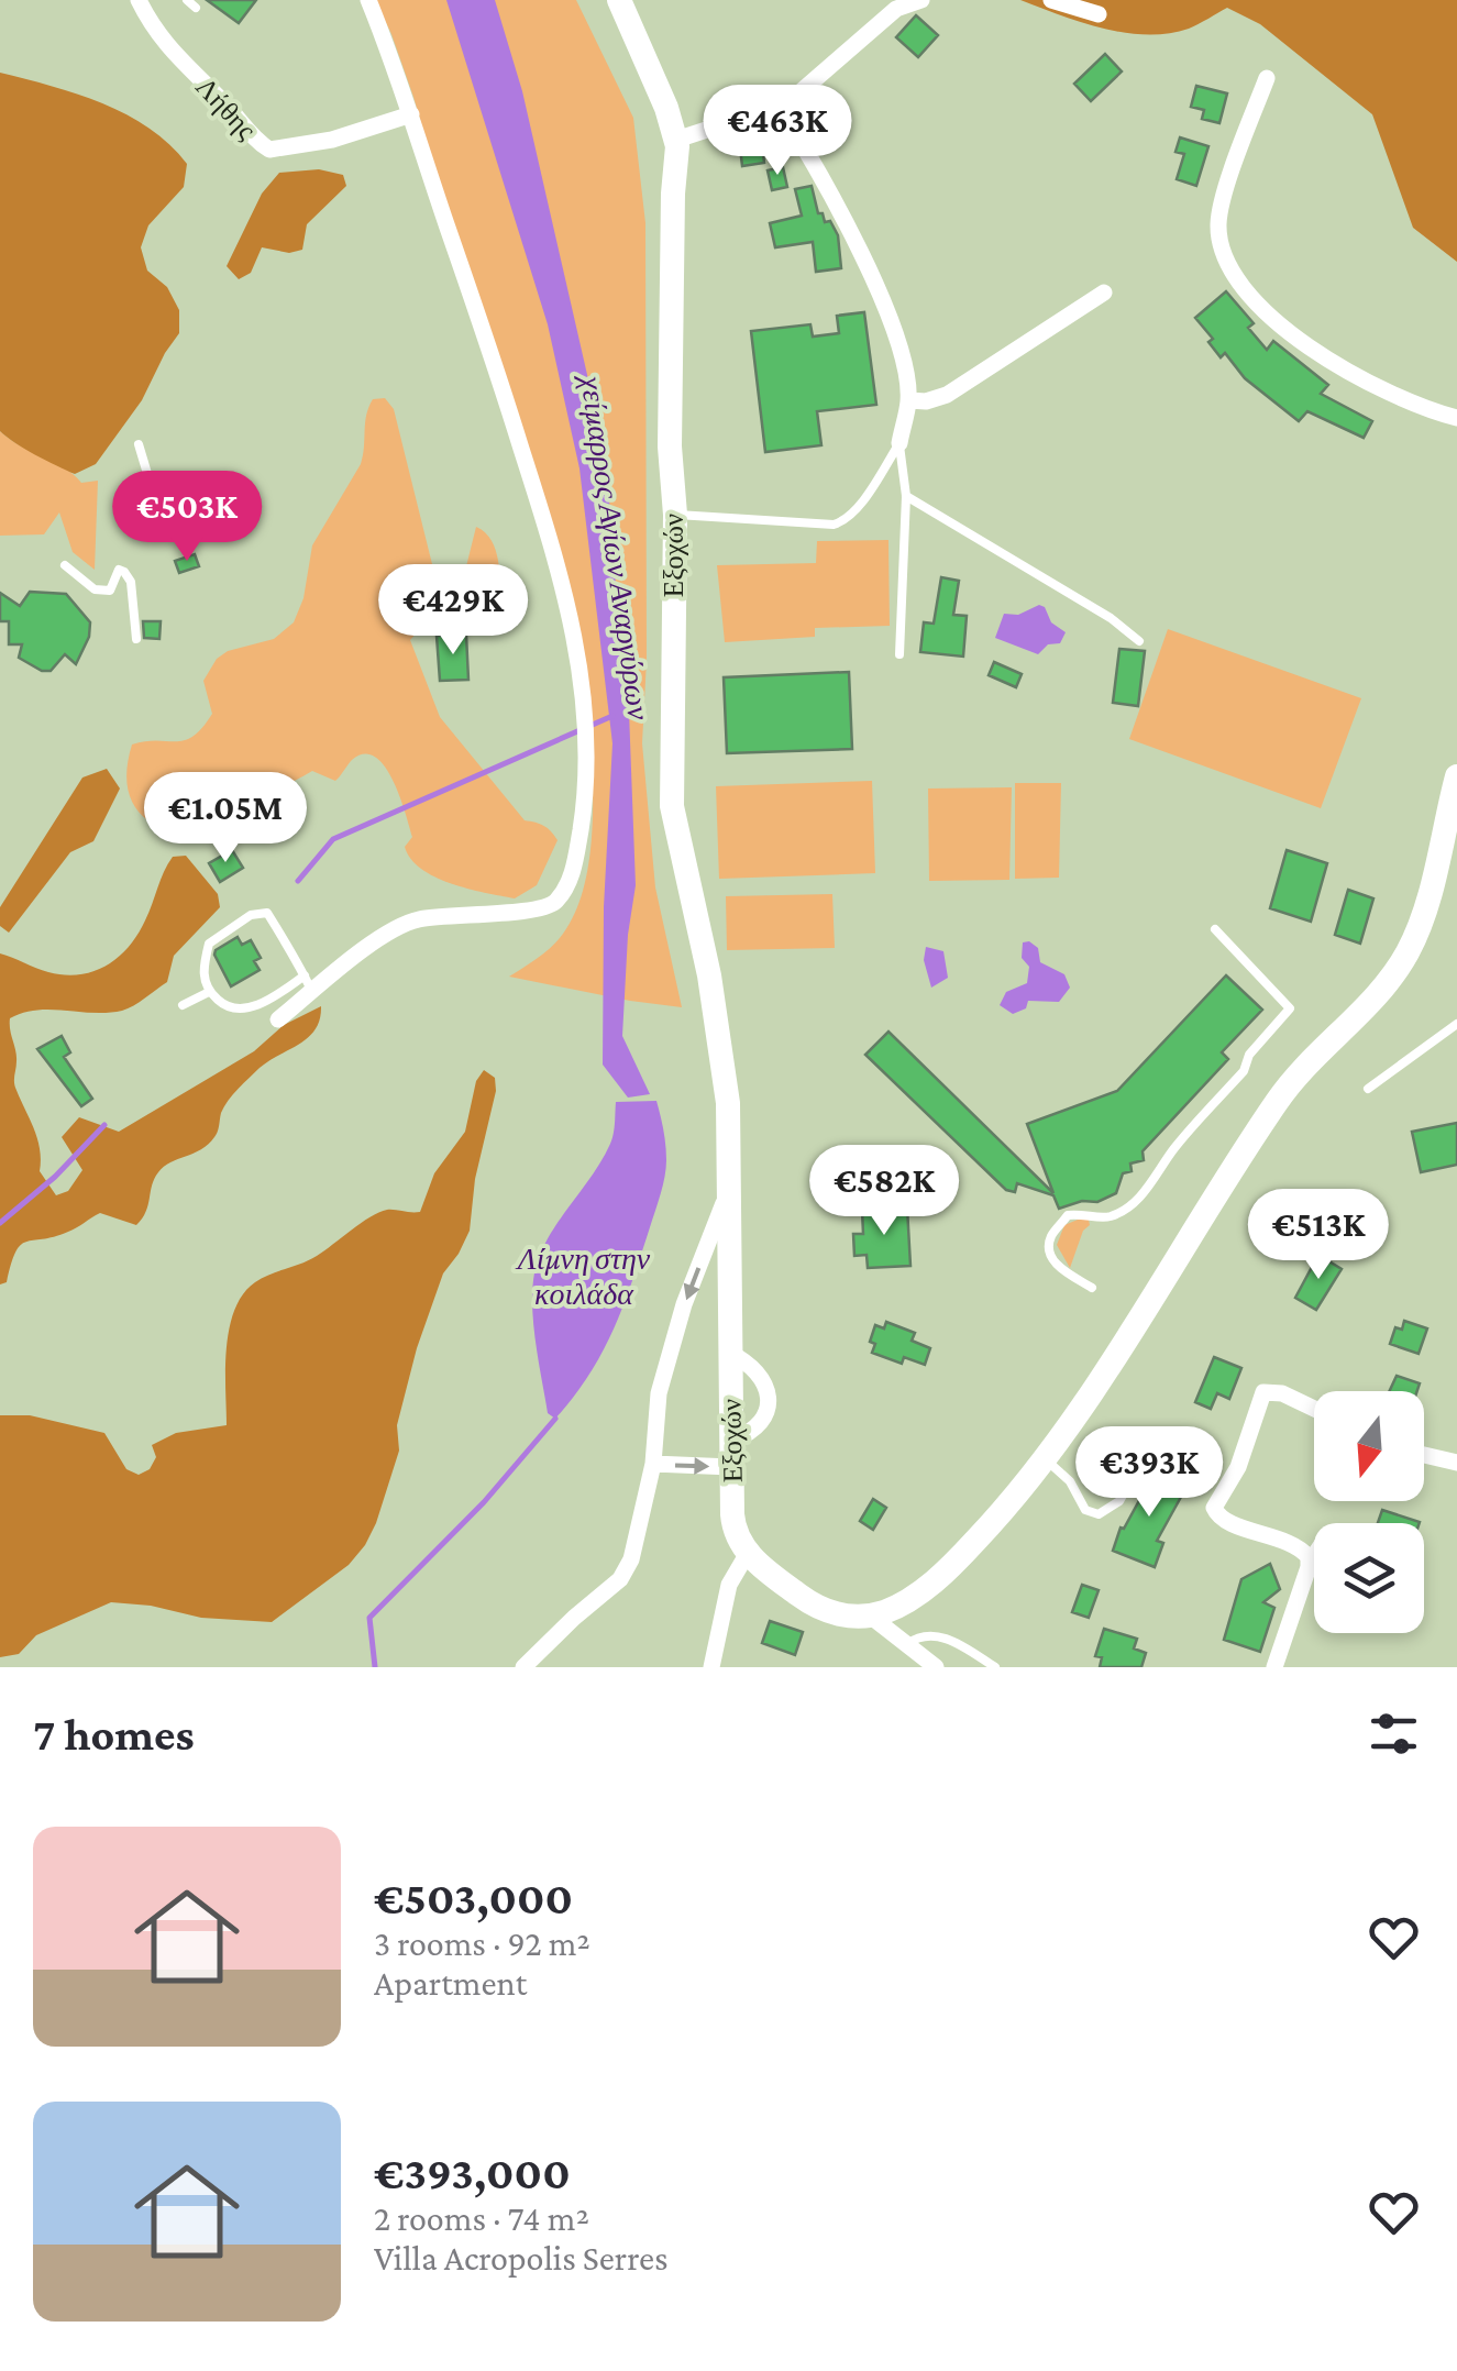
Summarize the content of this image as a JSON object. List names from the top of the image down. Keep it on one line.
{"streets":{"main road":["Εξοχών"],"street":["Λήθης"]},"water":["χείμαρρος Αγίων Αναργύρων","Λίμνη στην κοιλάδα"],"north":"bottom","page":{"price":["€463K","€503K","€429K","€1.05M","€582K","€513K","€393K"],"heading":"7 homes","list":[{"name":"€503,000","note":"3 rooms · 92 m² · Apartment"},{"name":"€393,000","note":"2 rooms · 74 m² · Villa Acropolis Serres"}]}}
